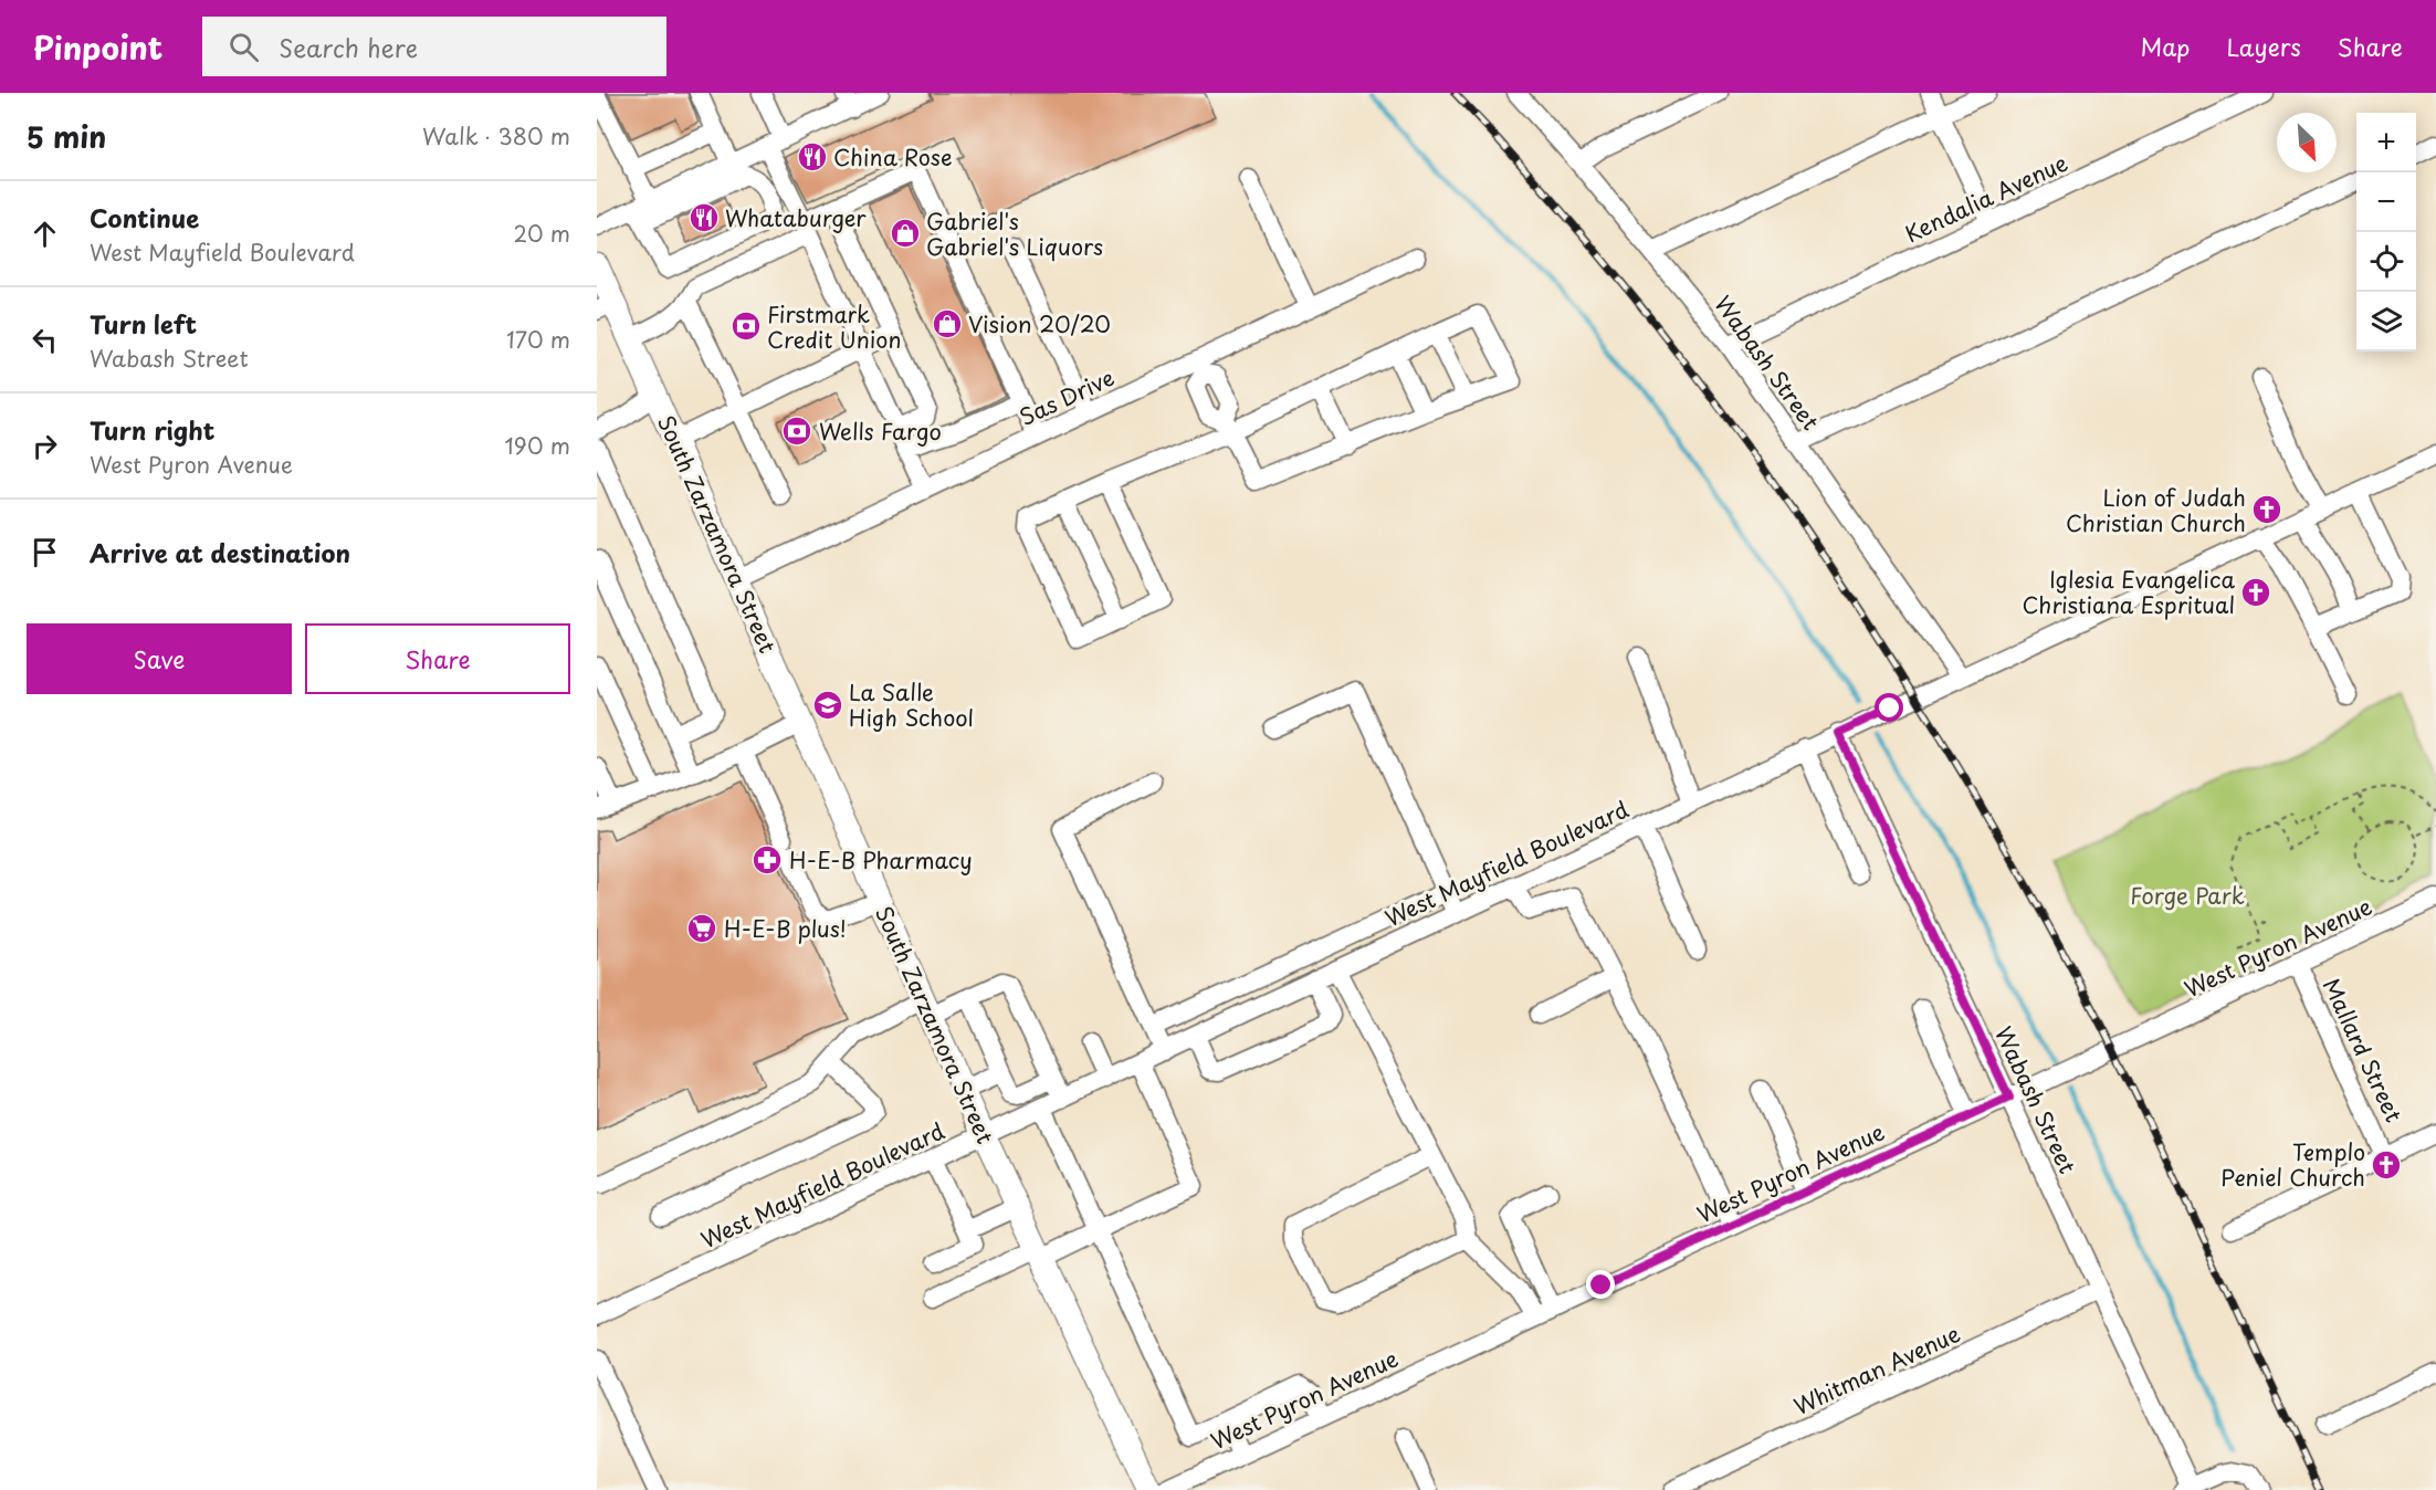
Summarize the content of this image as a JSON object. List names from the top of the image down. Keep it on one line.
{"streets":{"main road":["South Zarzamora Street"],"street":["Kendalia Avenue","Wabash Street","Sas Drive","West Mayfield Boulevard","West Pyron Avenue","Mallard Street","Whitman Avenue"]},"crossings":[["Kendalia Avenue","Wabash Street"],["Wabash Street","West Mayfield Boulevard"],["Wabash Street","West Pyron Avenue"],["Wabash Street","Whitman Avenue"],["Sas Drive","South Zarzamora Street"],["South Zarzamora Street","West Mayfield Boulevard"],["West Pyron Avenue","Mallard Street"]],"parks":["Forge Park"],"places":{"restaurant":["China Rose","Whataburger"],"shop":["Gabriel's Gabriel's Liquors","Vision 20/20"],"bank":["Firstmark Credit Union","Wells Fargo"],"church":["Lion of Judah Christian Church","Iglesia Evangelica Christiana Espritual","Templo Peniel Church"],"school or university":["La Salle High School"],"pharmacy":["H-E-B Pharmacy"],"supermarket":["H-E-B plus!"]},"north":"bottom right","page":{"header":"Pinpoint","search":"Search here","nav":["Map","Layers","Share"],"heading":["5 min","Walk · 380 m"],"map_buttons":["+","−"],"list":[["Continue","West Mayfield Boulevard","20 m"],["Turn left","Wabash Street","170 m"],["Turn right","West Pyron Avenue","190 m"],"Arrive at destination"],"buttons":["Save","Share"]}}
